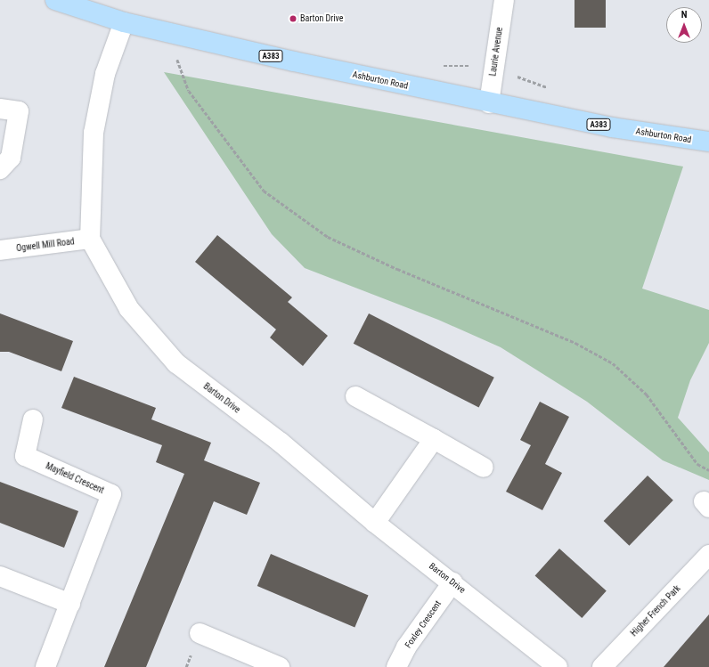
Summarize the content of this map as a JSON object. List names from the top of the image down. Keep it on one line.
{"streets":{"main road":["A383","Ashburton Road"],"street":["Laurie Avenue","Ogwell Mill Road","Barton Drive","Mayfield Crescent","Higher French Park","Foxley Crescent"]},"crossings":[["Laurie Avenue","Ashburton Road"],["Ogwell Mill Road","Barton Drive"],["Barton Drive","Foxley Crescent"]],"places":["Barton Drive"],"north":"top"}
